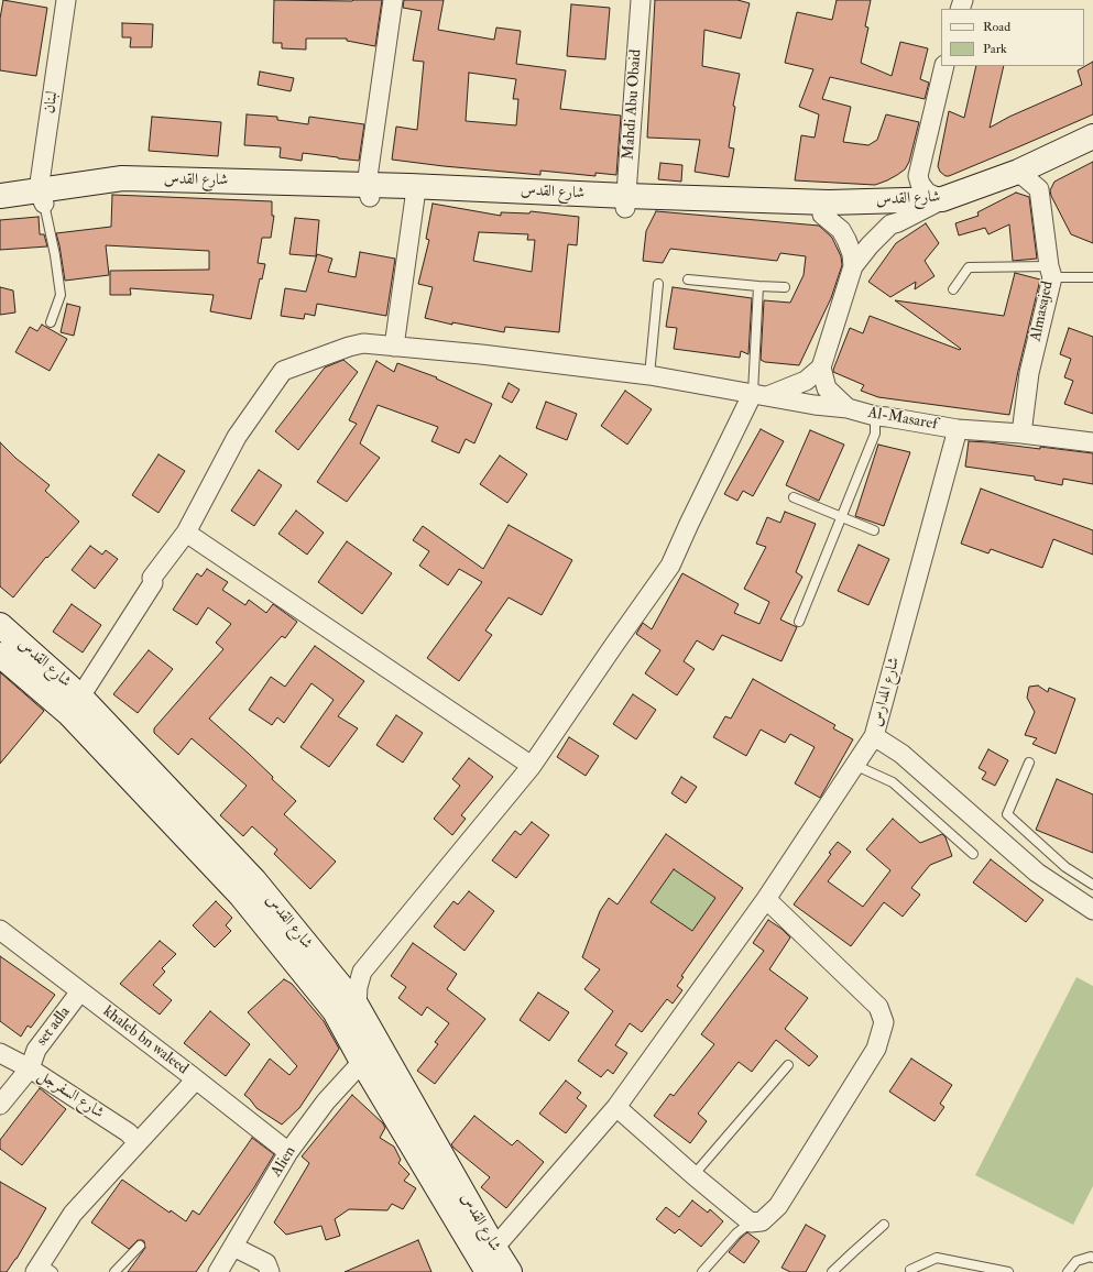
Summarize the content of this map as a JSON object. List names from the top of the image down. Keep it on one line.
{"streets":{"main road":["شارع القدس"],"street":["لبنان","Mahdi Abu Obaid","Almasajed","Al-Masaref","شارع المدارس","set adla","khaleb bn waleed","شارع السفرجل","Alien"]},"crossings":[["Mahdi Abu Obaid","شارع القدس"],["شارع القدس","Almasajed"],["شارع القدس","Al-Masaref"],["شارع القدس","Alien"],["Almasajed","Al-Masaref"],["Al-Masaref","شارع المدارس"],["set adla","khaleb bn waleed"],["set adla","شارع السفرجل"],["khaleb bn waleed","Alien"]],"legend":["Road","Park"]}
